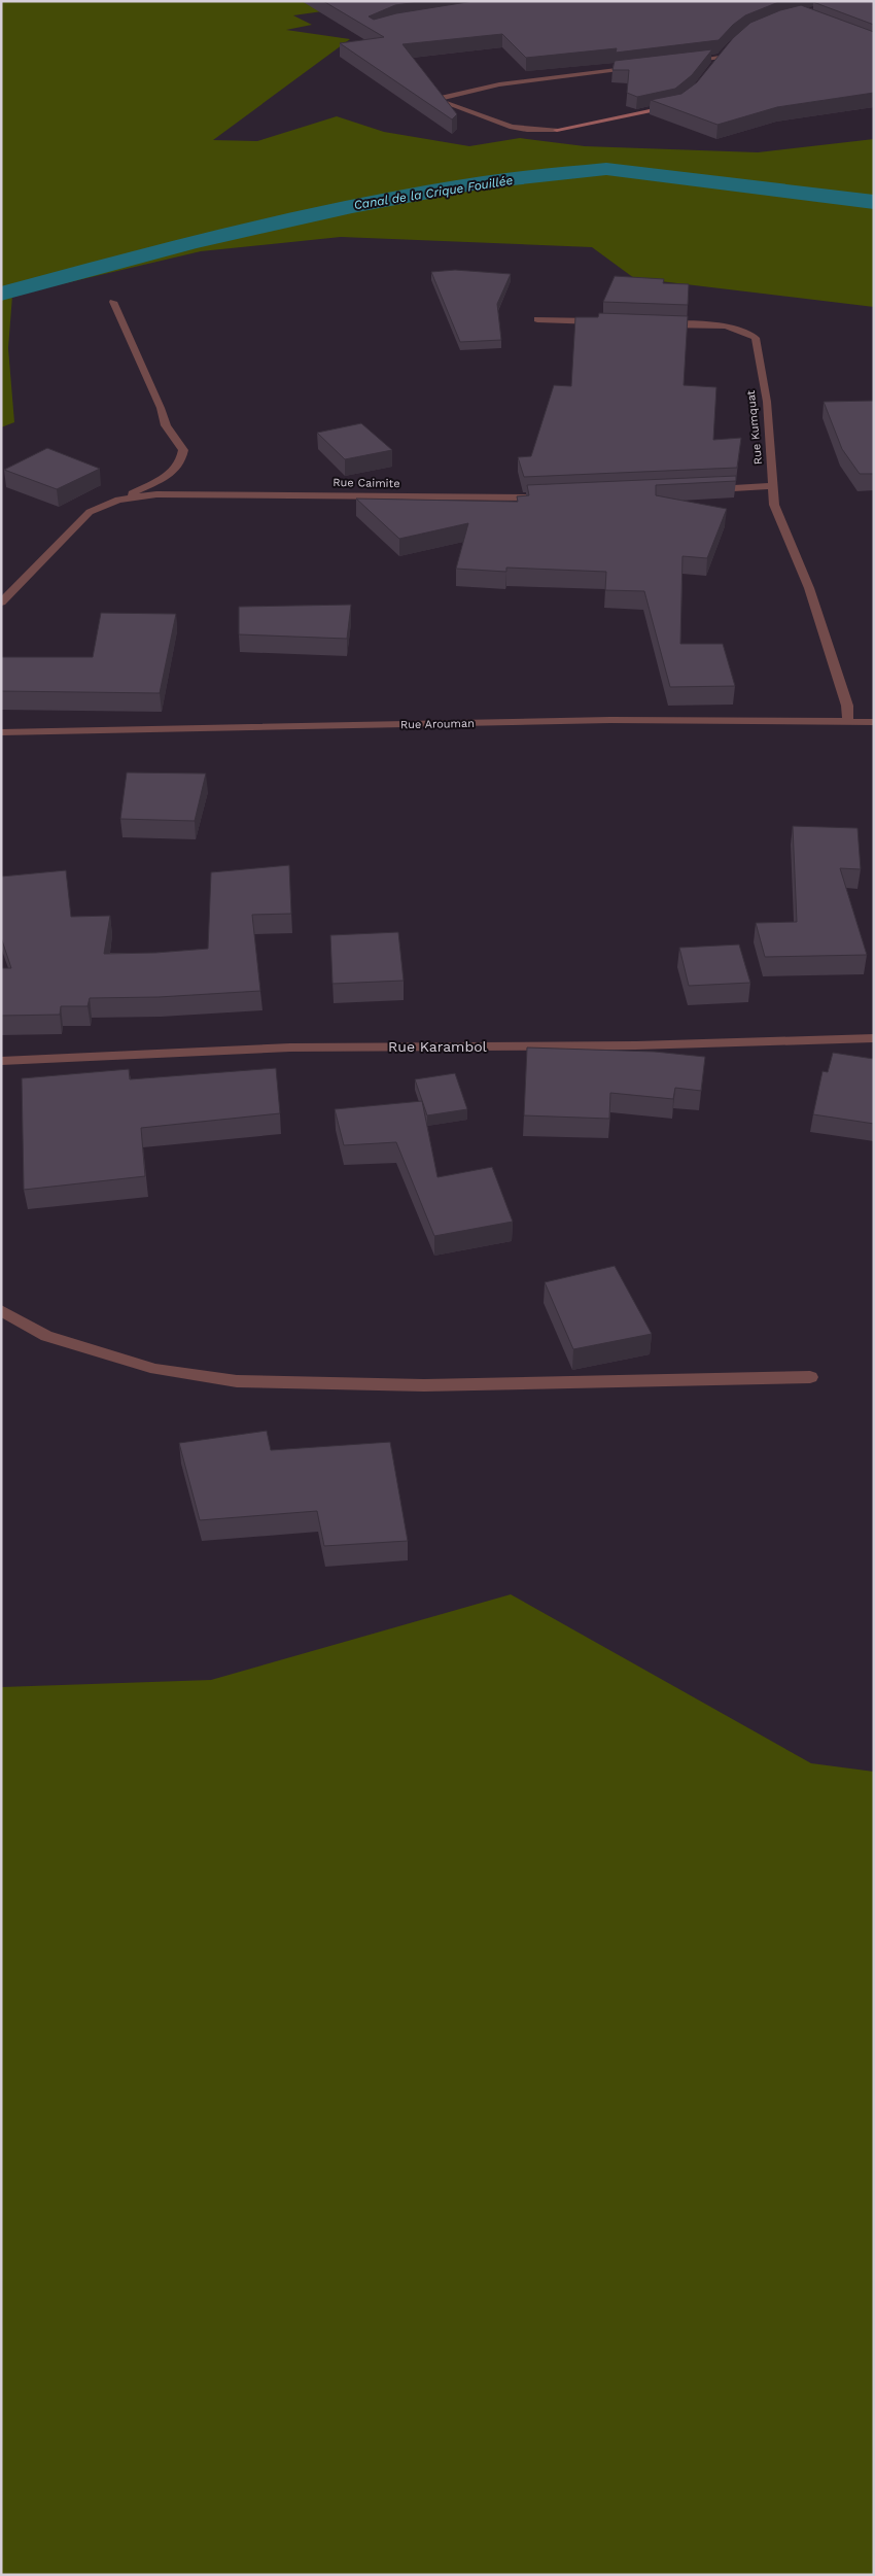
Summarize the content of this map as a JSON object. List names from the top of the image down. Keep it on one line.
{"streets":{"street":["Rue Kumquat","Rue Caimite","Rue Arouman","Rue Karambol"]},"crossings":[["Rue Kumquat","Rue Arouman"]],"water":["Canal de la Crique Fouillée"]}
